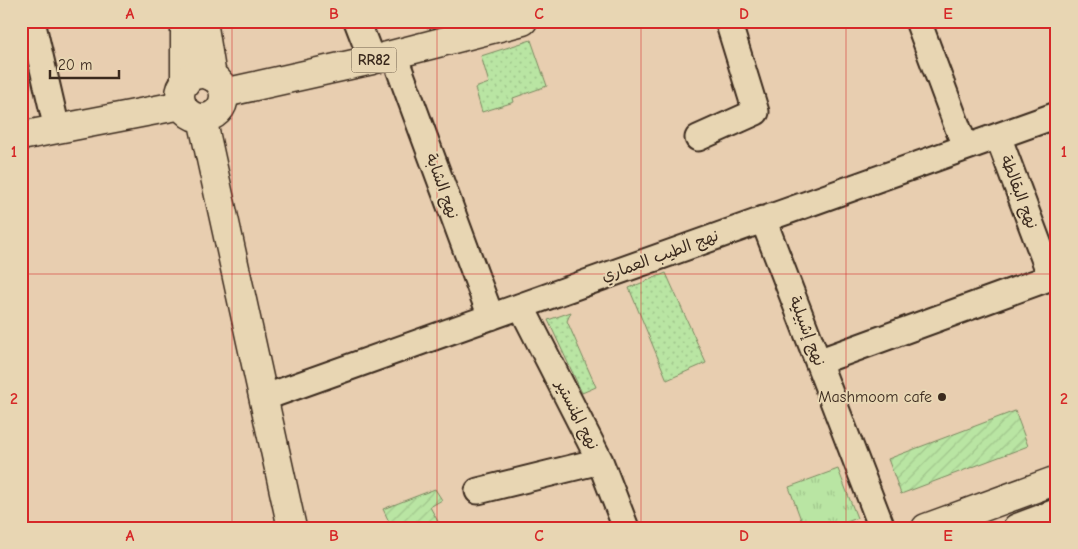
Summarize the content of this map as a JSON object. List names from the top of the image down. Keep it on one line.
{"streets":{"main road":["RR82"],"street":["نهج الشابة","نهج البقالطة","نهج الطيب العماري","نهج إشبيلية","نهج المنستير"]},"crossings":[["RR82","نهج الشابة"],["نهج الشابة","نهج الطيب العماري"],["نهج البقالطة","نهج الطيب العماري"],["نهج الطيب العماري","نهج إشبيلية"],["نهج الطيب العماري","نهج المنستير"]],"places":["Mashmoom cafe"],"scale_bar":"20 m","grid":{"columns":["A","B","C","D","E"],"rows":["1","2"]}}
